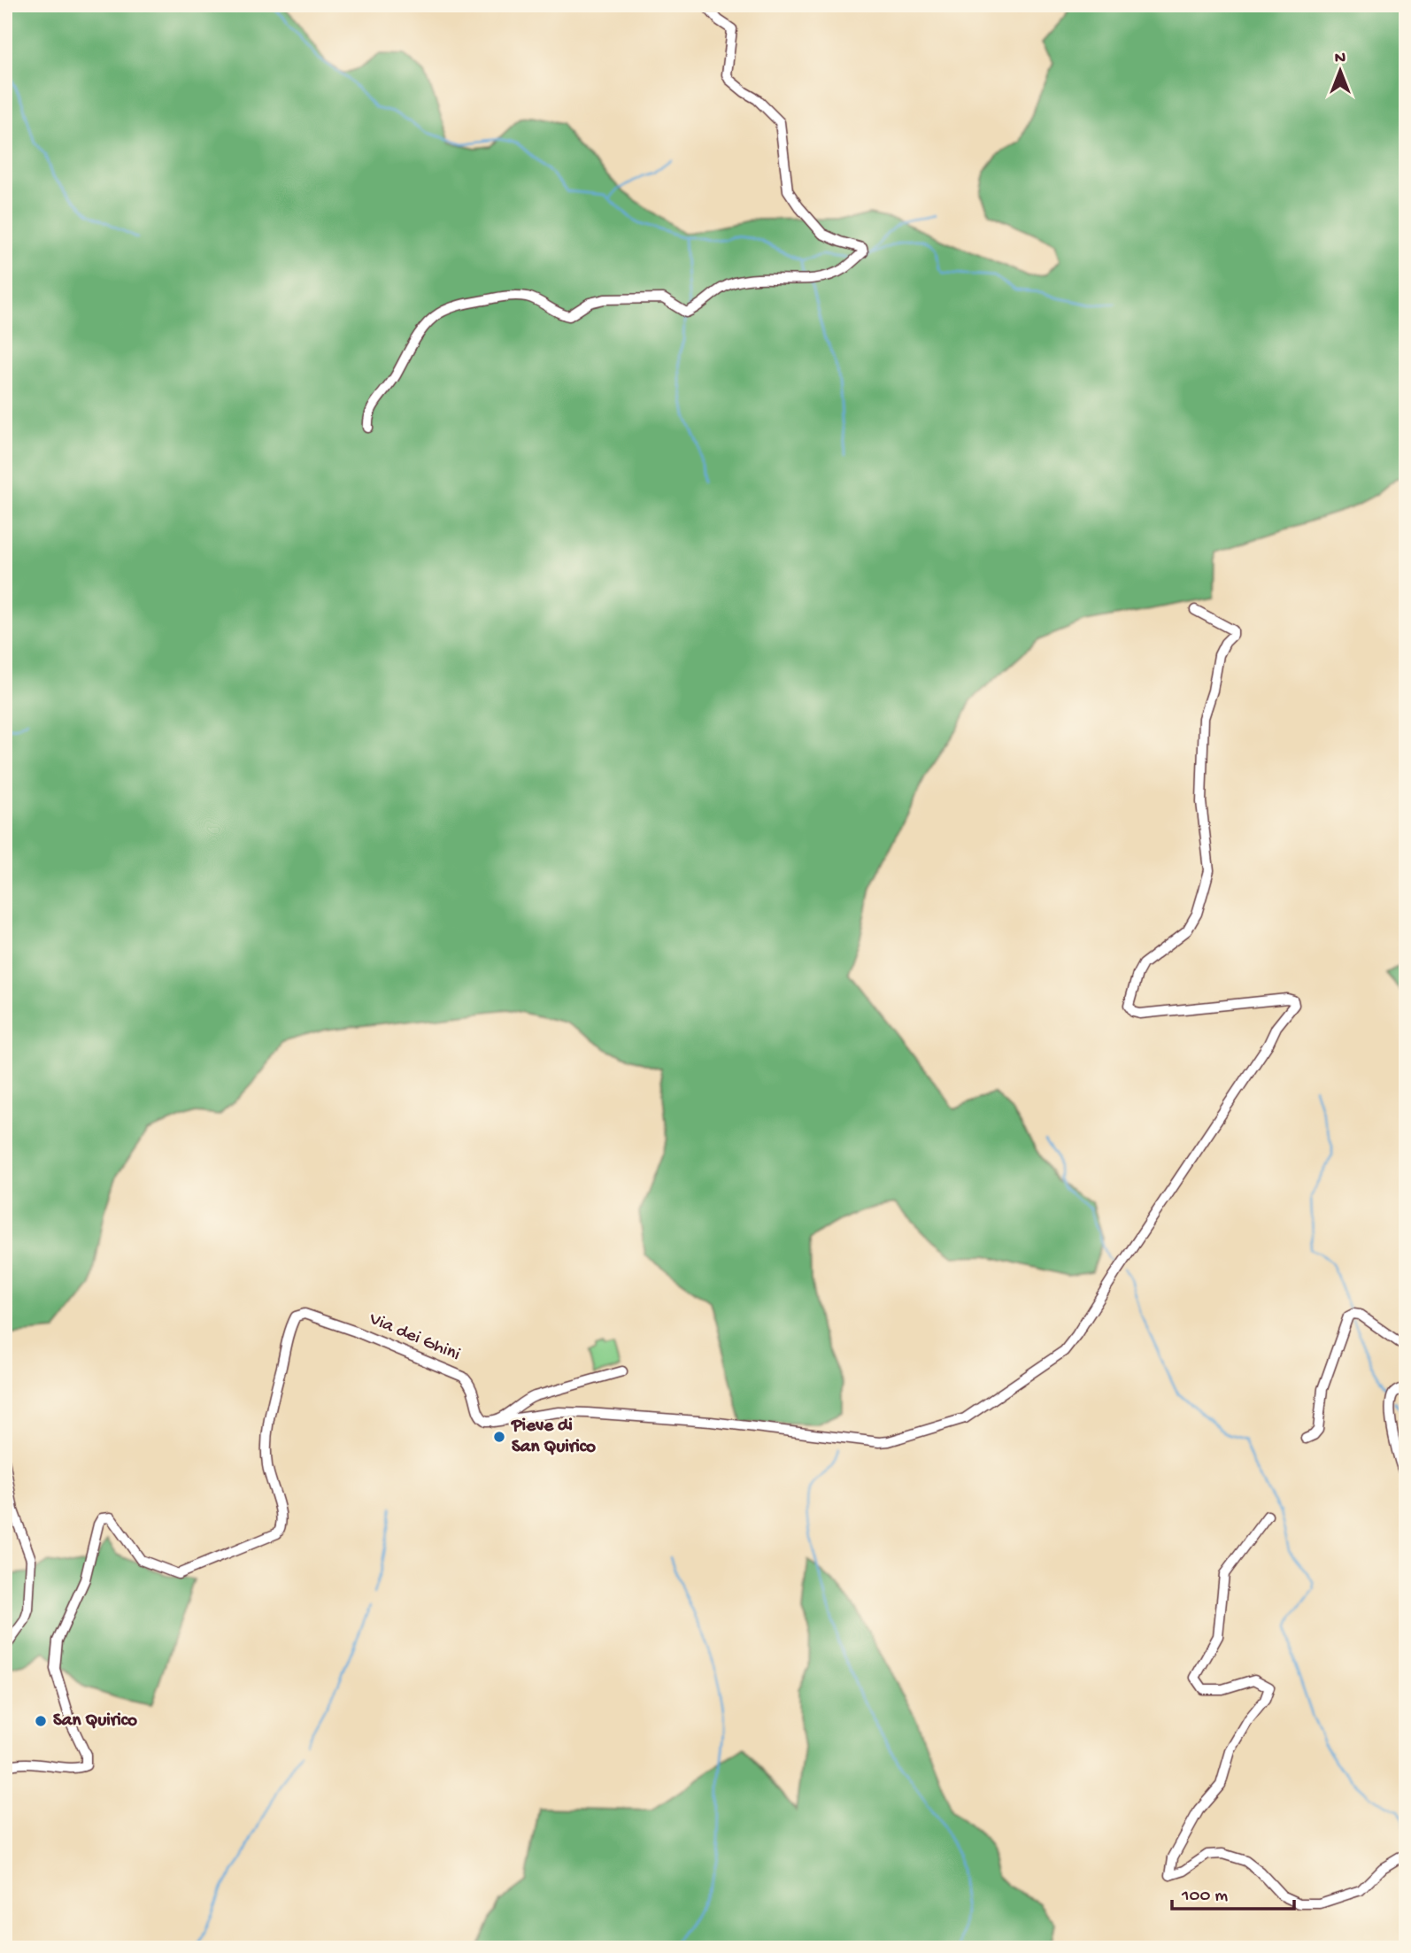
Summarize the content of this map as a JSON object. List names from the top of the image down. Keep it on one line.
{"streets":{"street":["Via dei Ghini"]},"places":["Pieve di San Quirico","San Quirico"],"scale_bar":"100 m","north":"top"}
